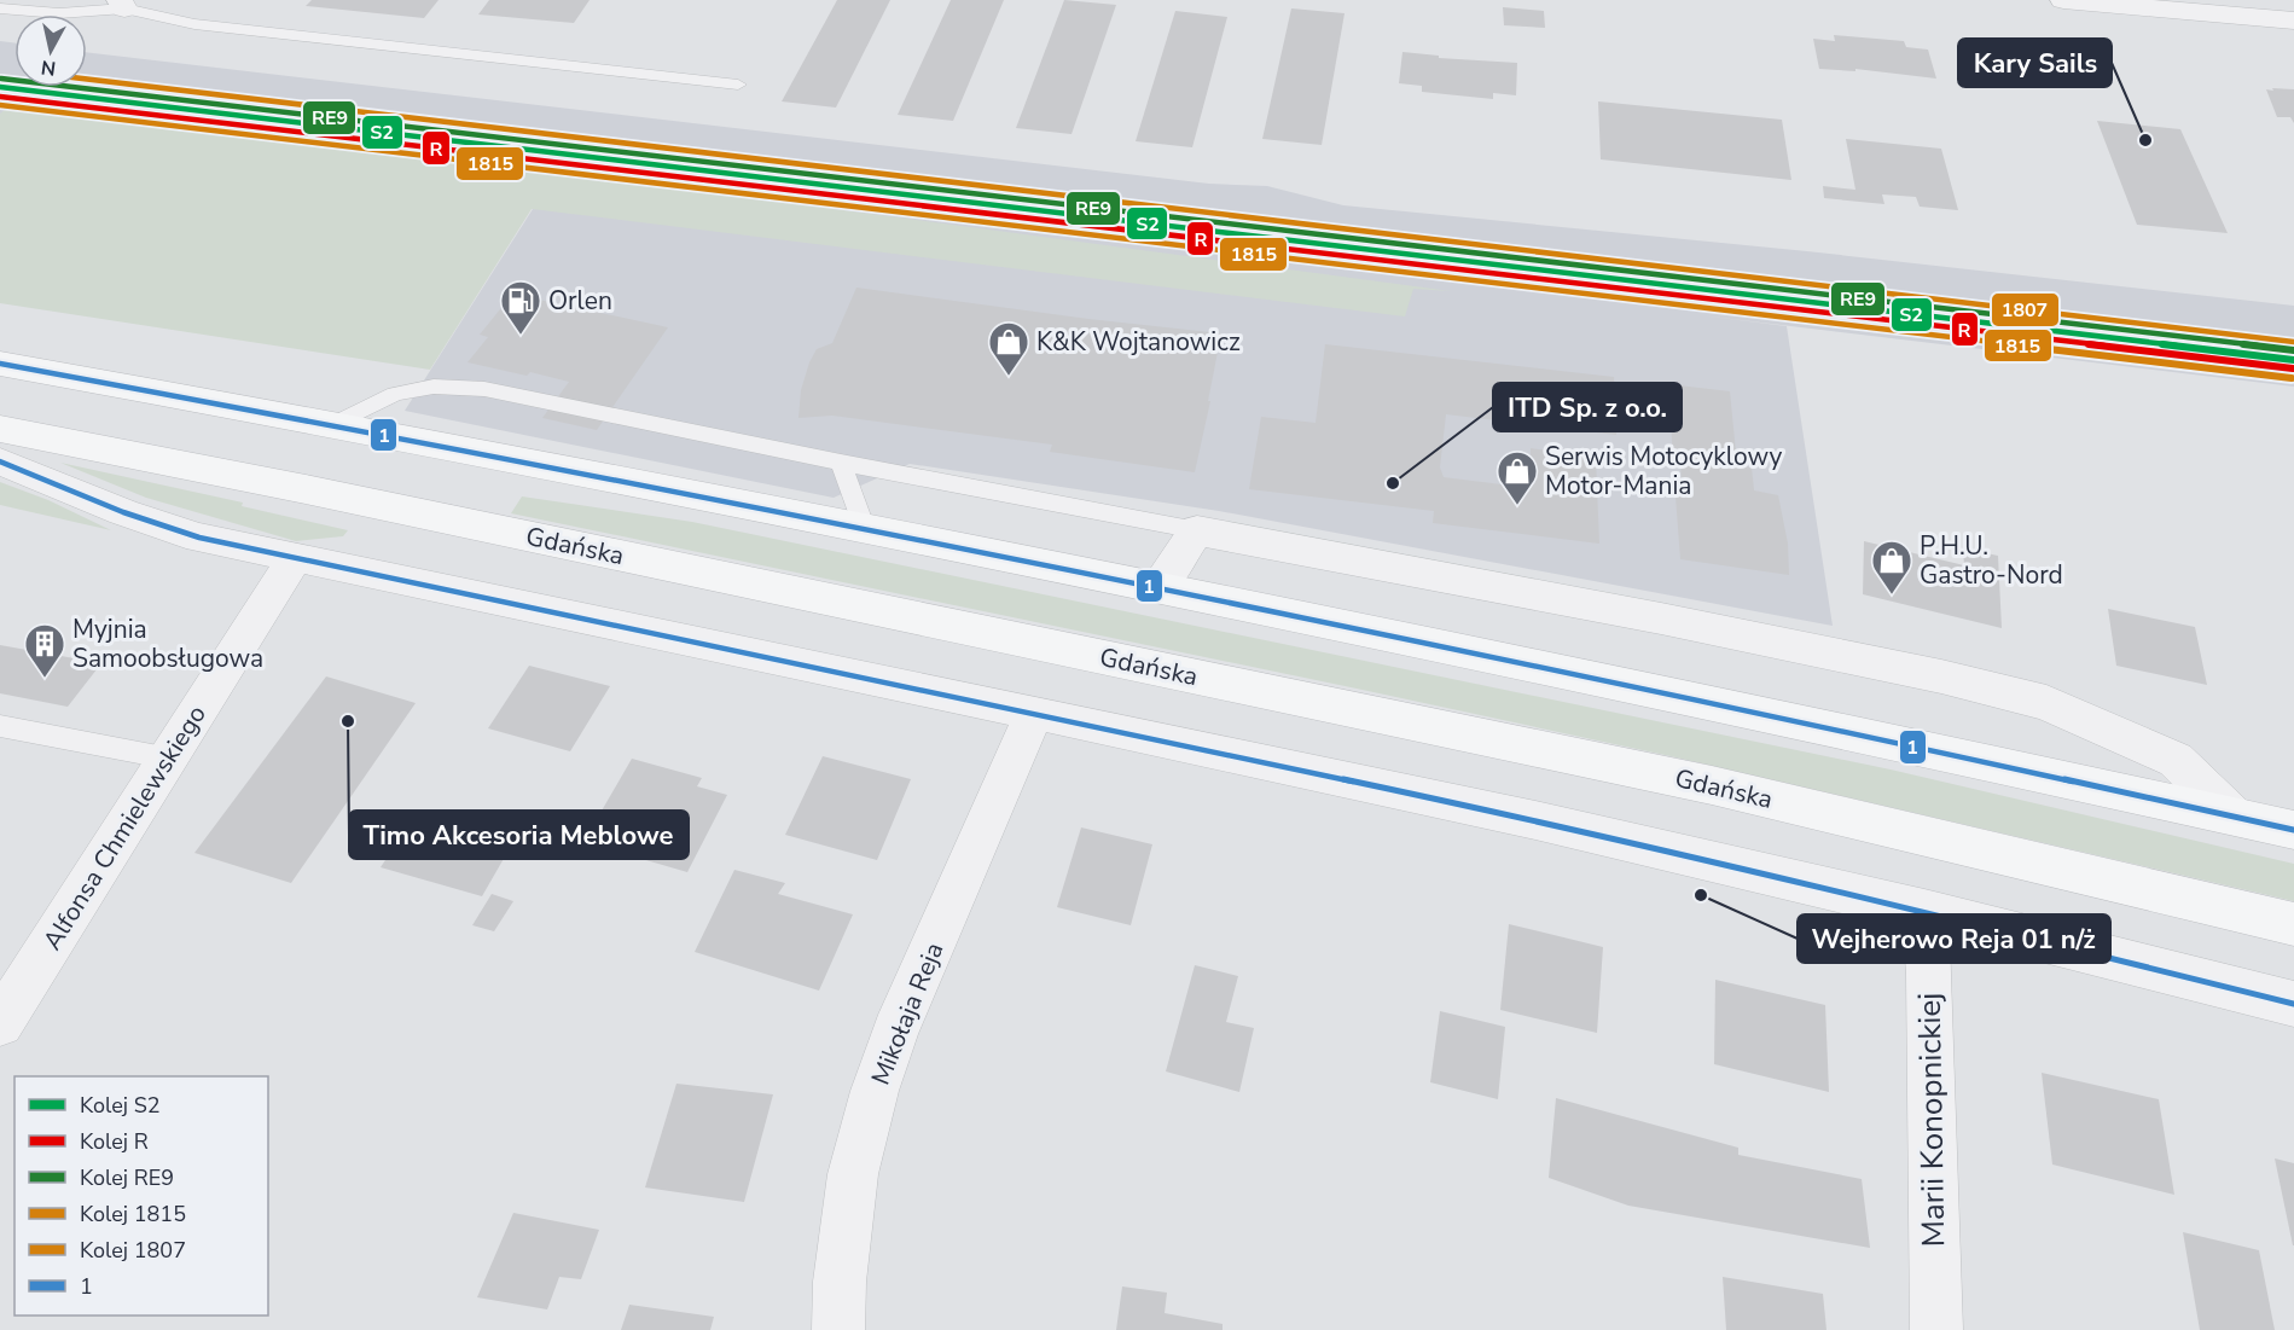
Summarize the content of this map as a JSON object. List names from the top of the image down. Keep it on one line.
{"streets":{"main road":["Gdańska"],"street":["Alfonsa Chmielewskiego","Mikołaja Reja","Marii Konopnickiej"]},"places":{"other":["Kary Sails","ITD Sp. z o.o.","Timo Akcesoria Meblowe","Wejherowo Reja 01 n/ż"],"fuel station":["Orlen"],"shop":["K&K Wojtanowicz","Serwis Motocyklowy Motor-Mania","P.H.U. Gastro-Nord"],"building":["Myjnia Samoobsługowa"]},"lines":["rail line RE9","rail line 1807","rail line S2","rail line R","rail line 1815","transit line 1"],"legend":["Kolej S2","Kolej R","Kolej RE9","Kolej 1815","Kolej 1807","1"],"north":"bottom"}
